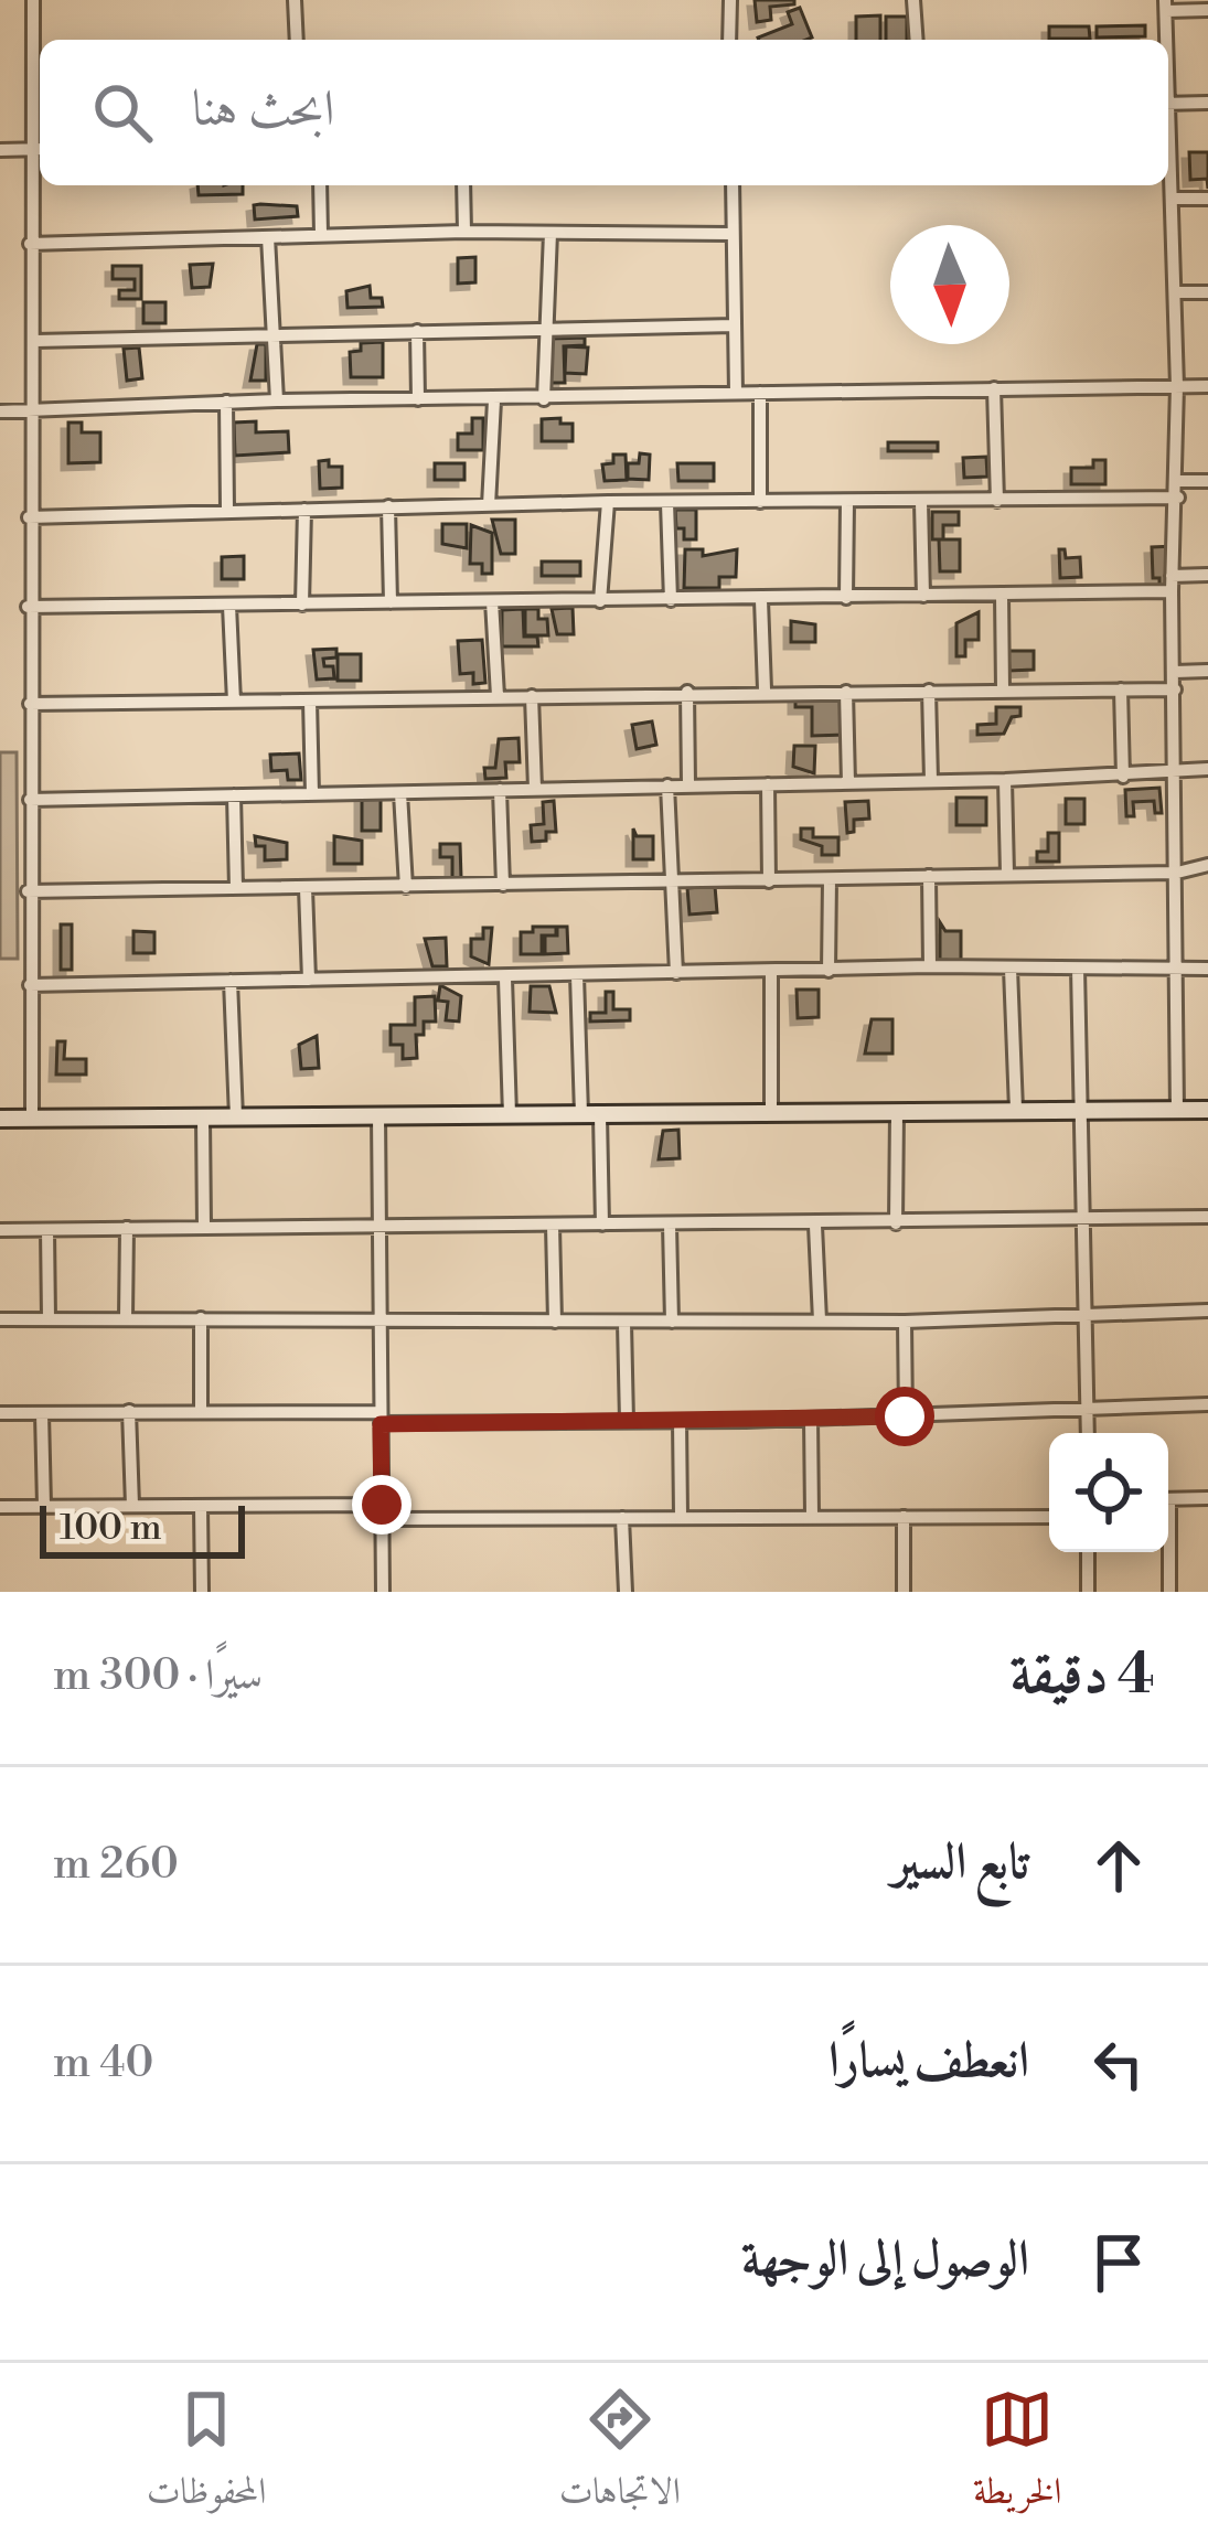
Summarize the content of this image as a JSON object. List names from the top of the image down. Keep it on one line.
{"scale_bar":"100 m","north":"bottom","page":{"search":"ابحث هنا","scale":"100 m","heading":["4 دقيقة","سيرًا · 300 m"],"list":[["تابع السير","260 m"],["انعطف يسارًا","40 m"],"الوصول إلى الوجهة"],"nav":["الخريطة","الاتجاهات","المحفوظات"]}}
